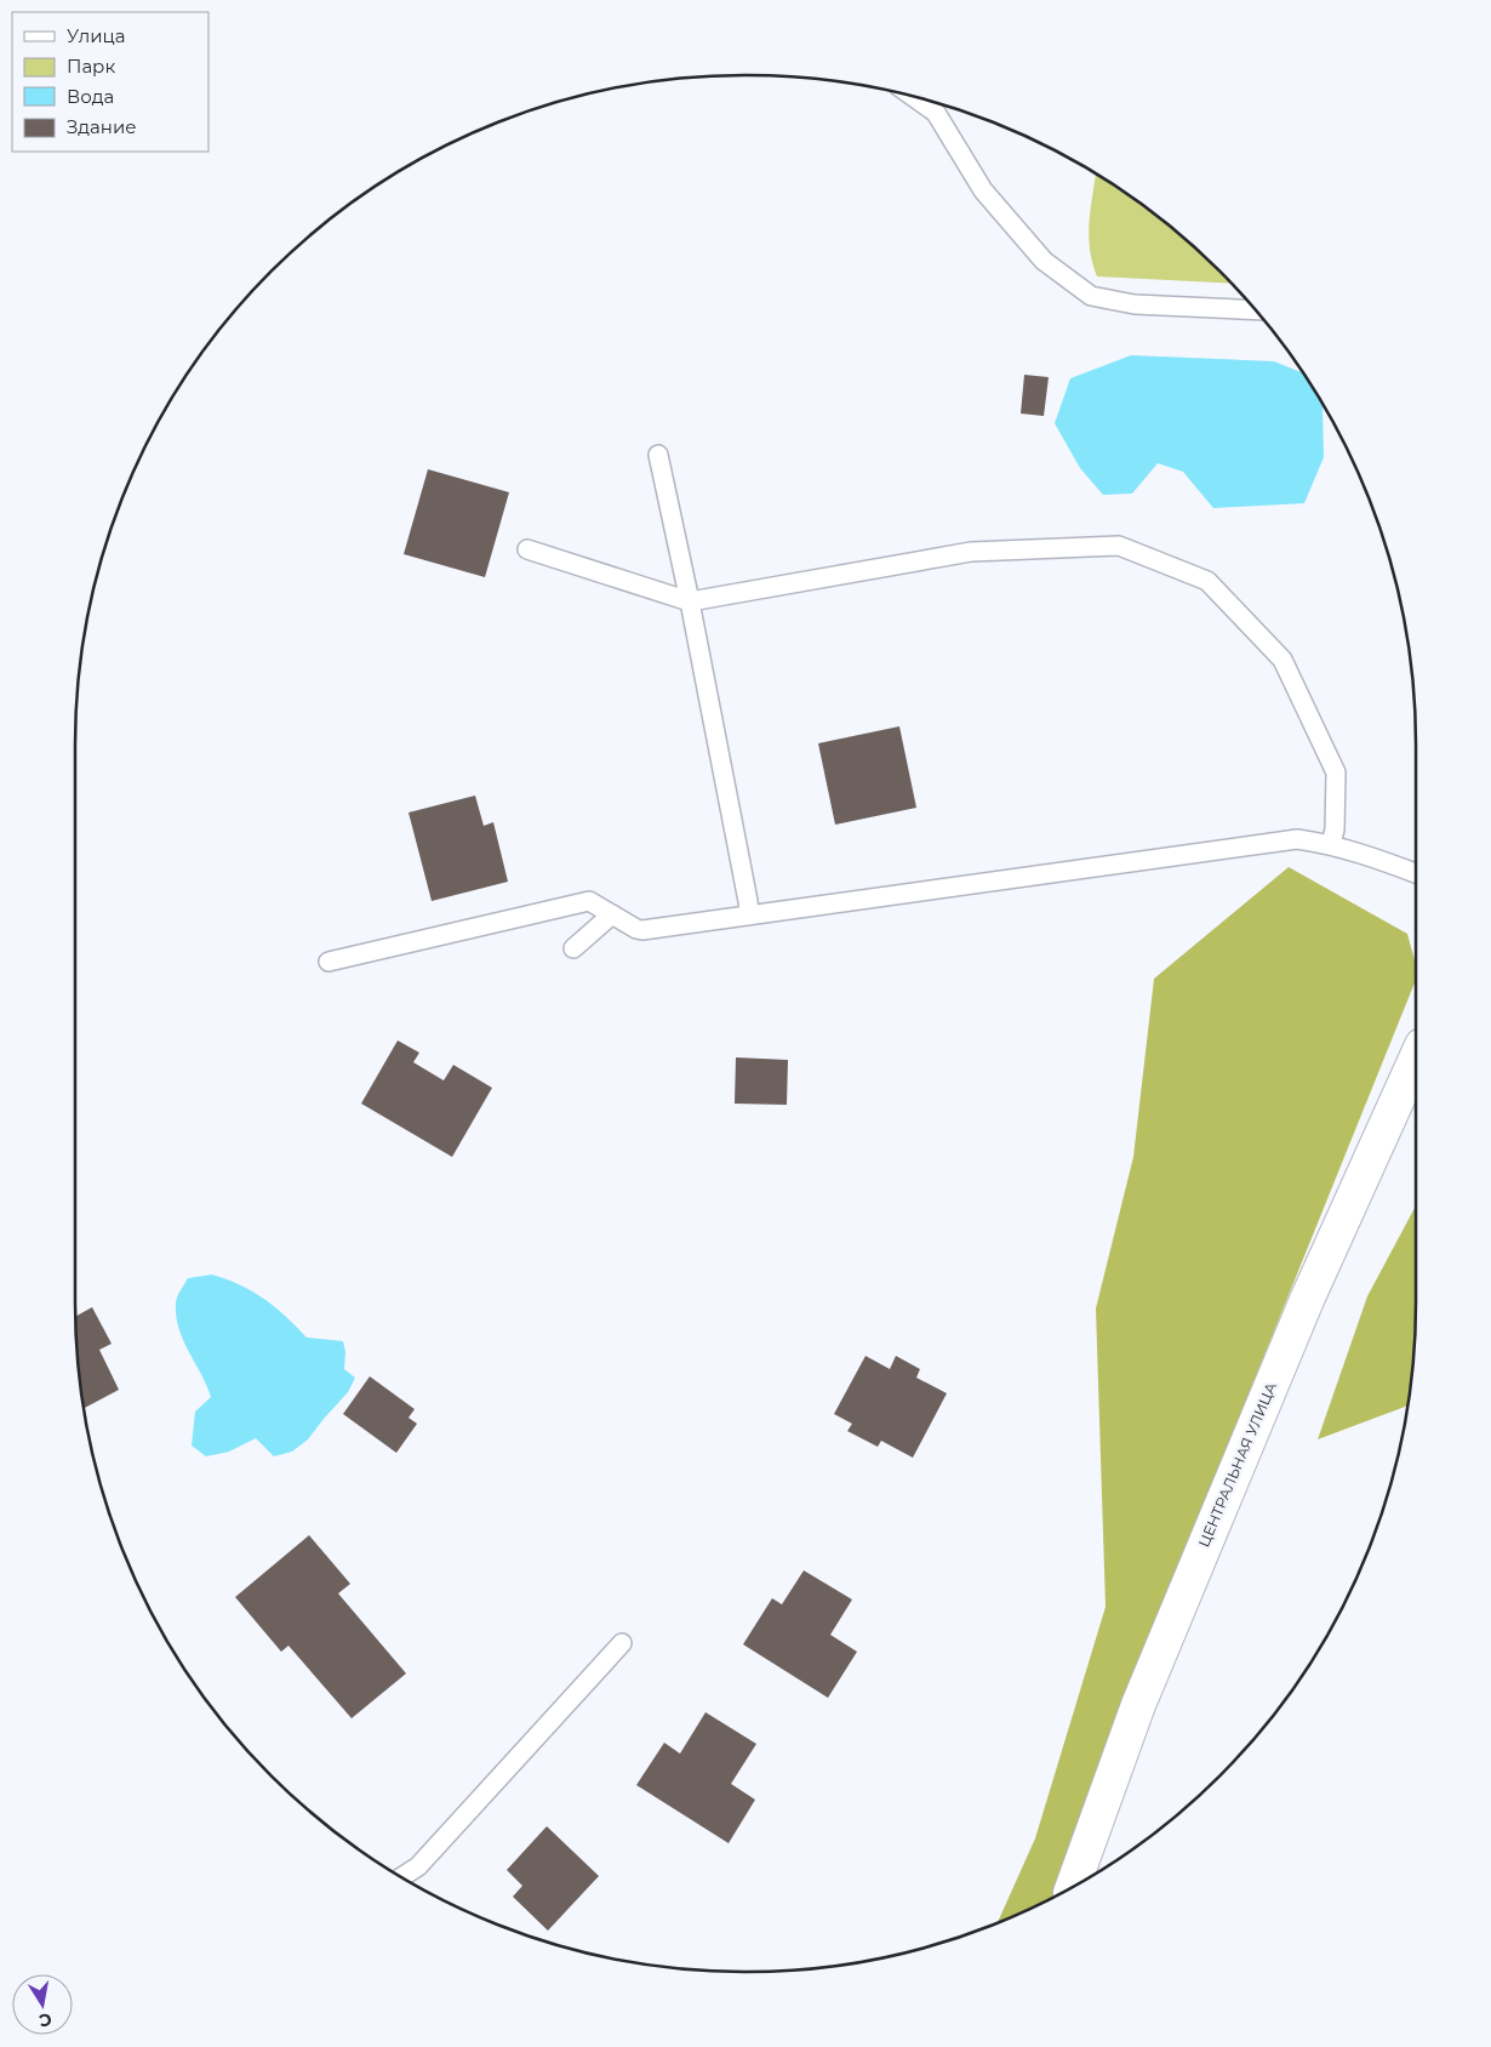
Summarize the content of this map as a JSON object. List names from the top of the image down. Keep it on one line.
{"streets":{"street":["ЦЕНТРАЛЬНАЯ УЛИЦА"]},"legend":["Улица","Парк","Вода","Здание"],"north":"bottom"}
